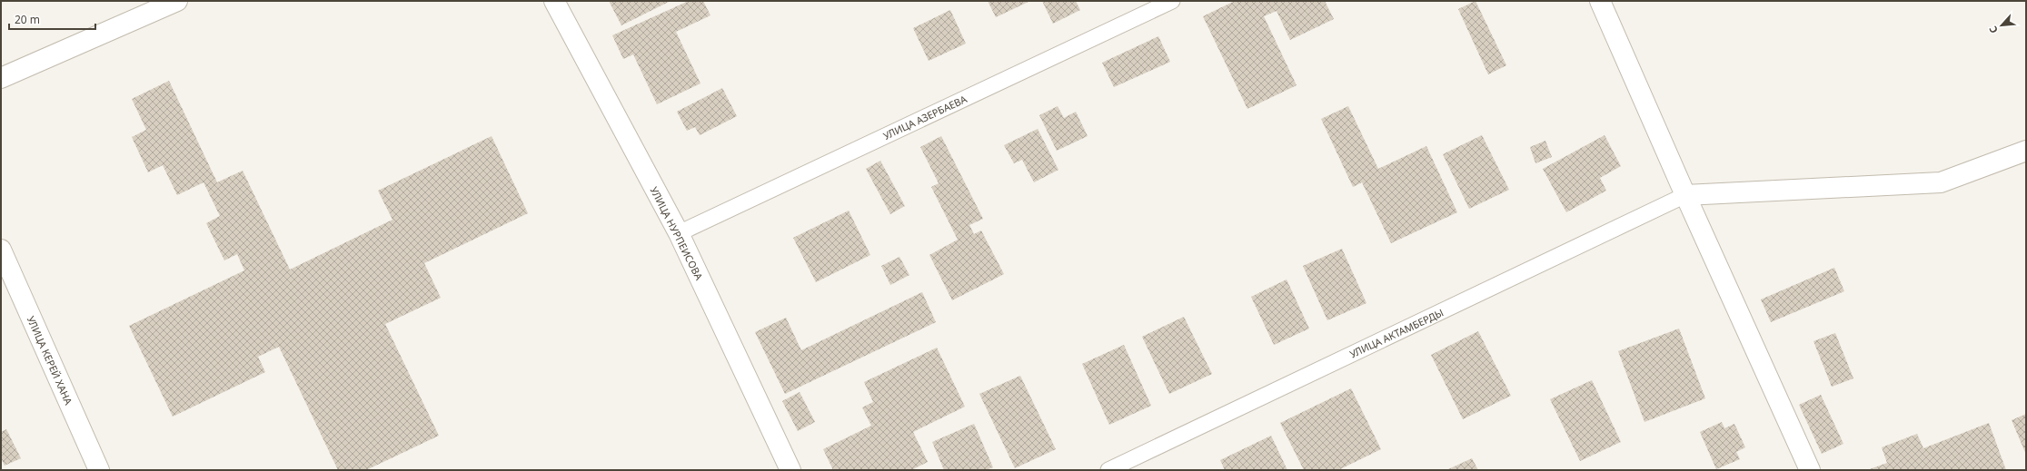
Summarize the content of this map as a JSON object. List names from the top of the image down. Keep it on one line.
{"streets":{"street":["УЛИЦА НУРПЕИСОВА","УЛИЦА КЕРЕЙ ХАНА"],"lane":["УЛИЦА АЗЕРБАЕВА","УЛИЦА АКТАМБЕРДЫ"]},"crossings":[["УЛИЦА АЗЕРБАЕВА","УЛИЦА НУРПЕИСОВА"]],"scale_bar":"20 m","north":"bottom left"}
